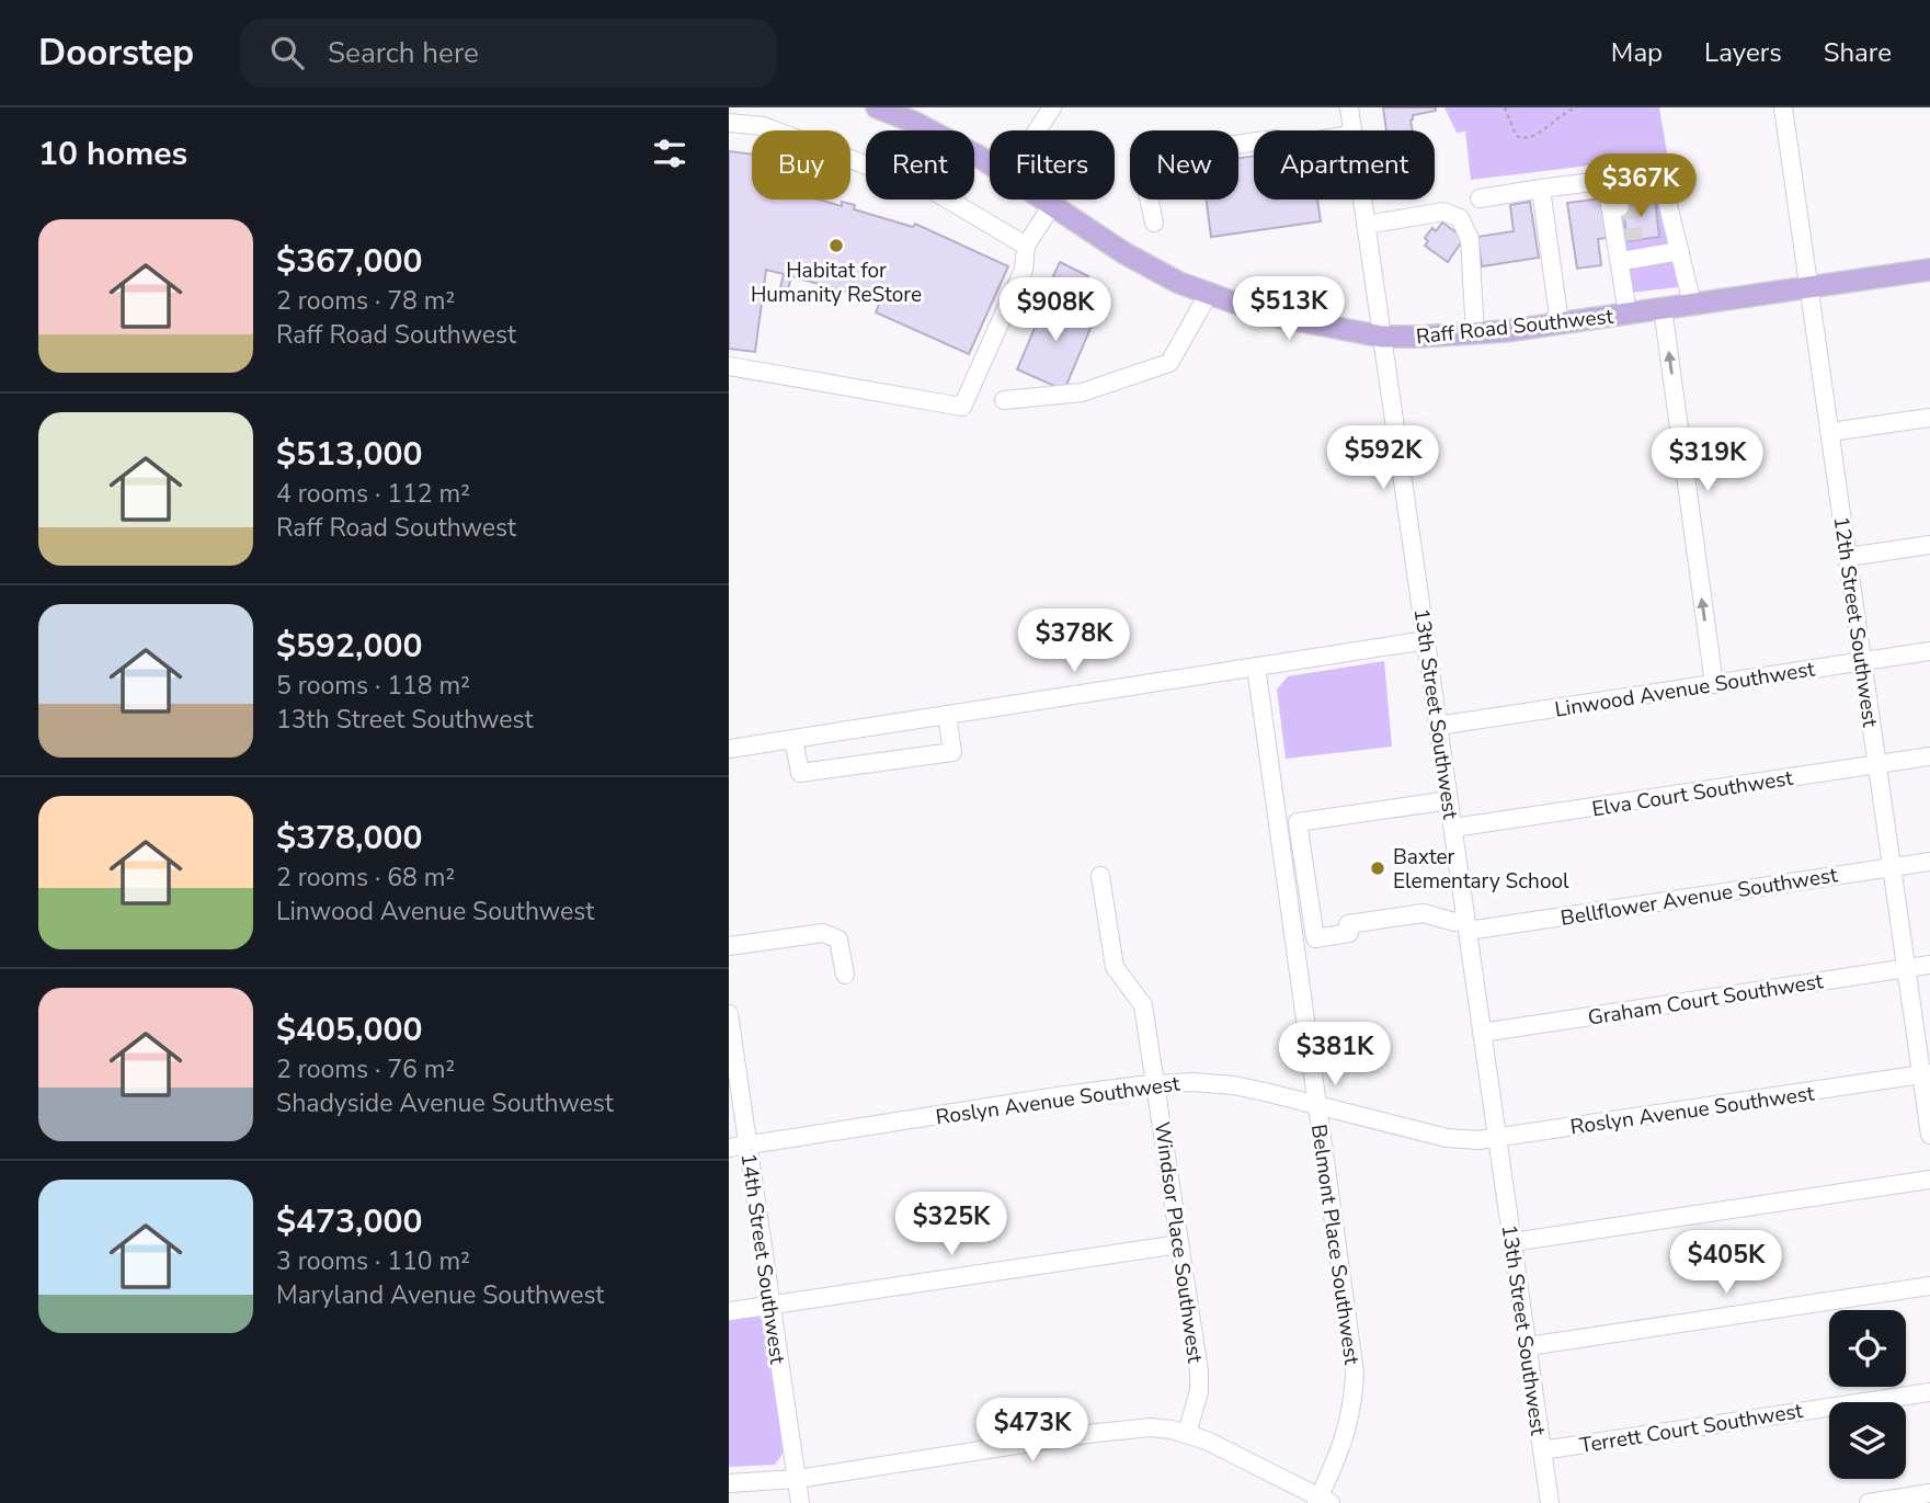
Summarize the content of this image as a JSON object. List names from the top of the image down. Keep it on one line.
{"streets":{"main road":["Raff Road Southwest"],"street":["12th Street Southwest","Linwood Avenue Southwest","13th Street Southwest","Elva Court Southwest","Bellflower Avenue Southwest","Graham Court Southwest","Roslyn Avenue Southwest","Windsor Place Southwest","Belmont Place Southwest","14th Street Southwest","Terrett Court Southwest"]},"crossings":[["Raff Road Southwest","12th Street Southwest"],["Raff Road Southwest","13th Street Southwest"],["12th Street Southwest","Linwood Avenue Southwest"],["12th Street Southwest","Elva Court Southwest"],["12th Street Southwest","Bellflower Avenue Southwest"],["12th Street Southwest","Graham Court Southwest"],["12th Street Southwest","Roslyn Avenue Southwest"],["Linwood Avenue Southwest","13th Street Southwest"],["13th Street Southwest","Elva Court Southwest"],["13th Street Southwest","Bellflower Avenue Southwest"],["13th Street Southwest","Graham Court Southwest"],["13th Street Southwest","Roslyn Avenue Southwest"],["13th Street Southwest","Terrett Court Southwest"],["Roslyn Avenue Southwest","Windsor Place Southwest"],["Roslyn Avenue Southwest","Belmont Place Southwest"],["Roslyn Avenue Southwest","14th Street Southwest"]],"places":["Habitat for Humanity ReStore","Baxter Elementary School"],"page":{"header":"Doorstep","search":"Search here","nav":["Map","Layers","Share"],"heading":"10 homes","chip":["Buy","Rent","Filters","New","Apartment"],"price":["$367K","$513K","$908K","$592K","$319K","$378K","$381K","$325K","$405K","$473K"],"list":[{"name":"$367,000","note":"2 rooms · 78 m² · Raff Road Southwest"},{"name":"$513,000","note":"4 rooms · 112 m² · Raff Road Southwest"},{"name":"$592,000","note":"5 rooms · 118 m² · 13th Street Southwest"},{"name":"$378,000","note":"2 rooms · 68 m² · Linwood Avenue Southwest"},{"name":"$405,000","note":"2 rooms · 76 m² · Shadyside Avenue Southwest"},{"name":"$473,000","note":"3 rooms · 110 m² · Maryland Avenue Southwest"}]}}
